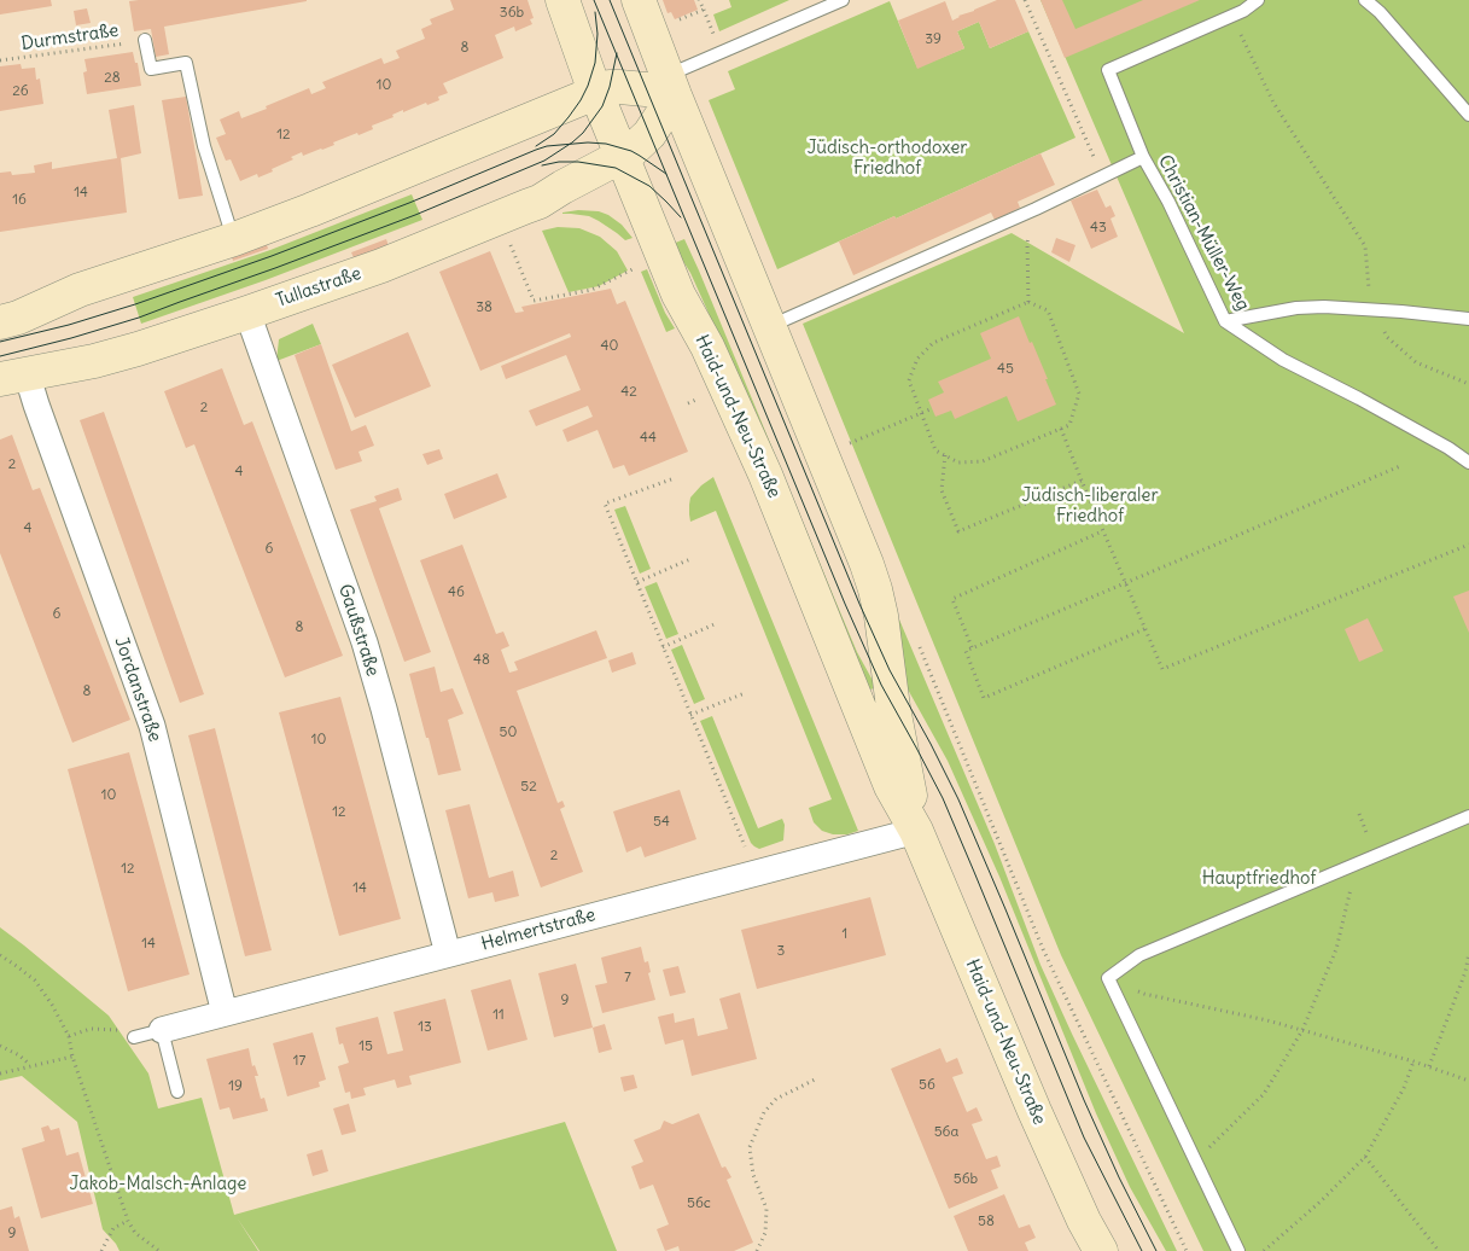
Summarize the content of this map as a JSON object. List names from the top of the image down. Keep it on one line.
{"streets":{"main road":["Tullastraße","Haid-und-Neu-Straße"],"street":["Gaußstraße","Jordanstraße","Helmertstraße"],"lane":["Christian-Müller-Weg"],"path":["Durmstraße"]},"crossings":[["Tullastraße","Haid-und-Neu-Straße"],["Tullastraße","Gaußstraße"],["Tullastraße","Jordanstraße"],["Haid-und-Neu-Straße","Helmertstraße"],["Gaußstraße","Helmertstraße"],["Jordanstraße","Helmertstraße"]],"parks":["Jüdisch-orthodoxer Friedhof","Jüdisch-liberaler Friedhof","Hauptfriedhof","Jakob-Malsch-Anlage"],"house_numbers":["36b","39","8","28","10","26","12","14","16","43","38","40","45","42","2","44","2","4","4","6","46","6","8","48","8","50","10","52","10","12","54","2","12","14","1","14","3","7","9","11","13","15","17","56","19","56a","56b","56c","58","9"]}
